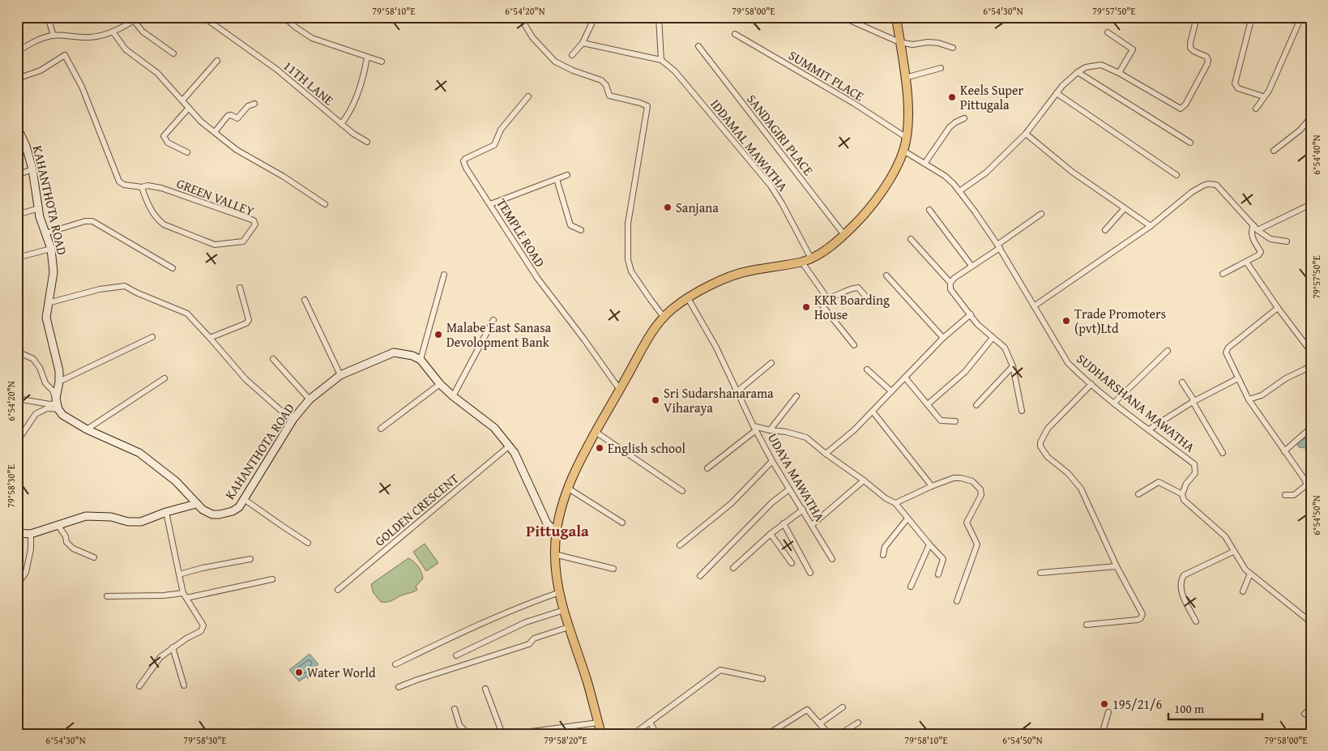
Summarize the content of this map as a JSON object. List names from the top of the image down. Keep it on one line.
{"streets":{"main road":["KAHANTHOTA ROAD"],"street":["SUMMIT PLACE","11TH LANE","SANDAGIRI PLACE","IDDAMAL MAWATHA","GREEN VALLEY","TEMPLE ROAD","SUDHARSHANA MAWATHA","UDAYA MAWATHA","GOLDEN CRESCENT"]},"districts":["Pittugala"],"places":["Keels Super Pittugala","Sanjana","KKR Boarding House","Trade Promoters (pvt)Ltd","Malabe East Sanasa Devolopment Bank","Sri Sudarshanarama Viharaya","English school","Water World","195/21/6"],"scale_bar":"100 m","coordinates":["79°58'10\"E","6°54'20\"N","79°58'00\"E","6°54'30\"N","79°57'50\"E","6°54'40\"N","79°58'30\"E","6°54'50\"N","79°58'20\"E"]}
